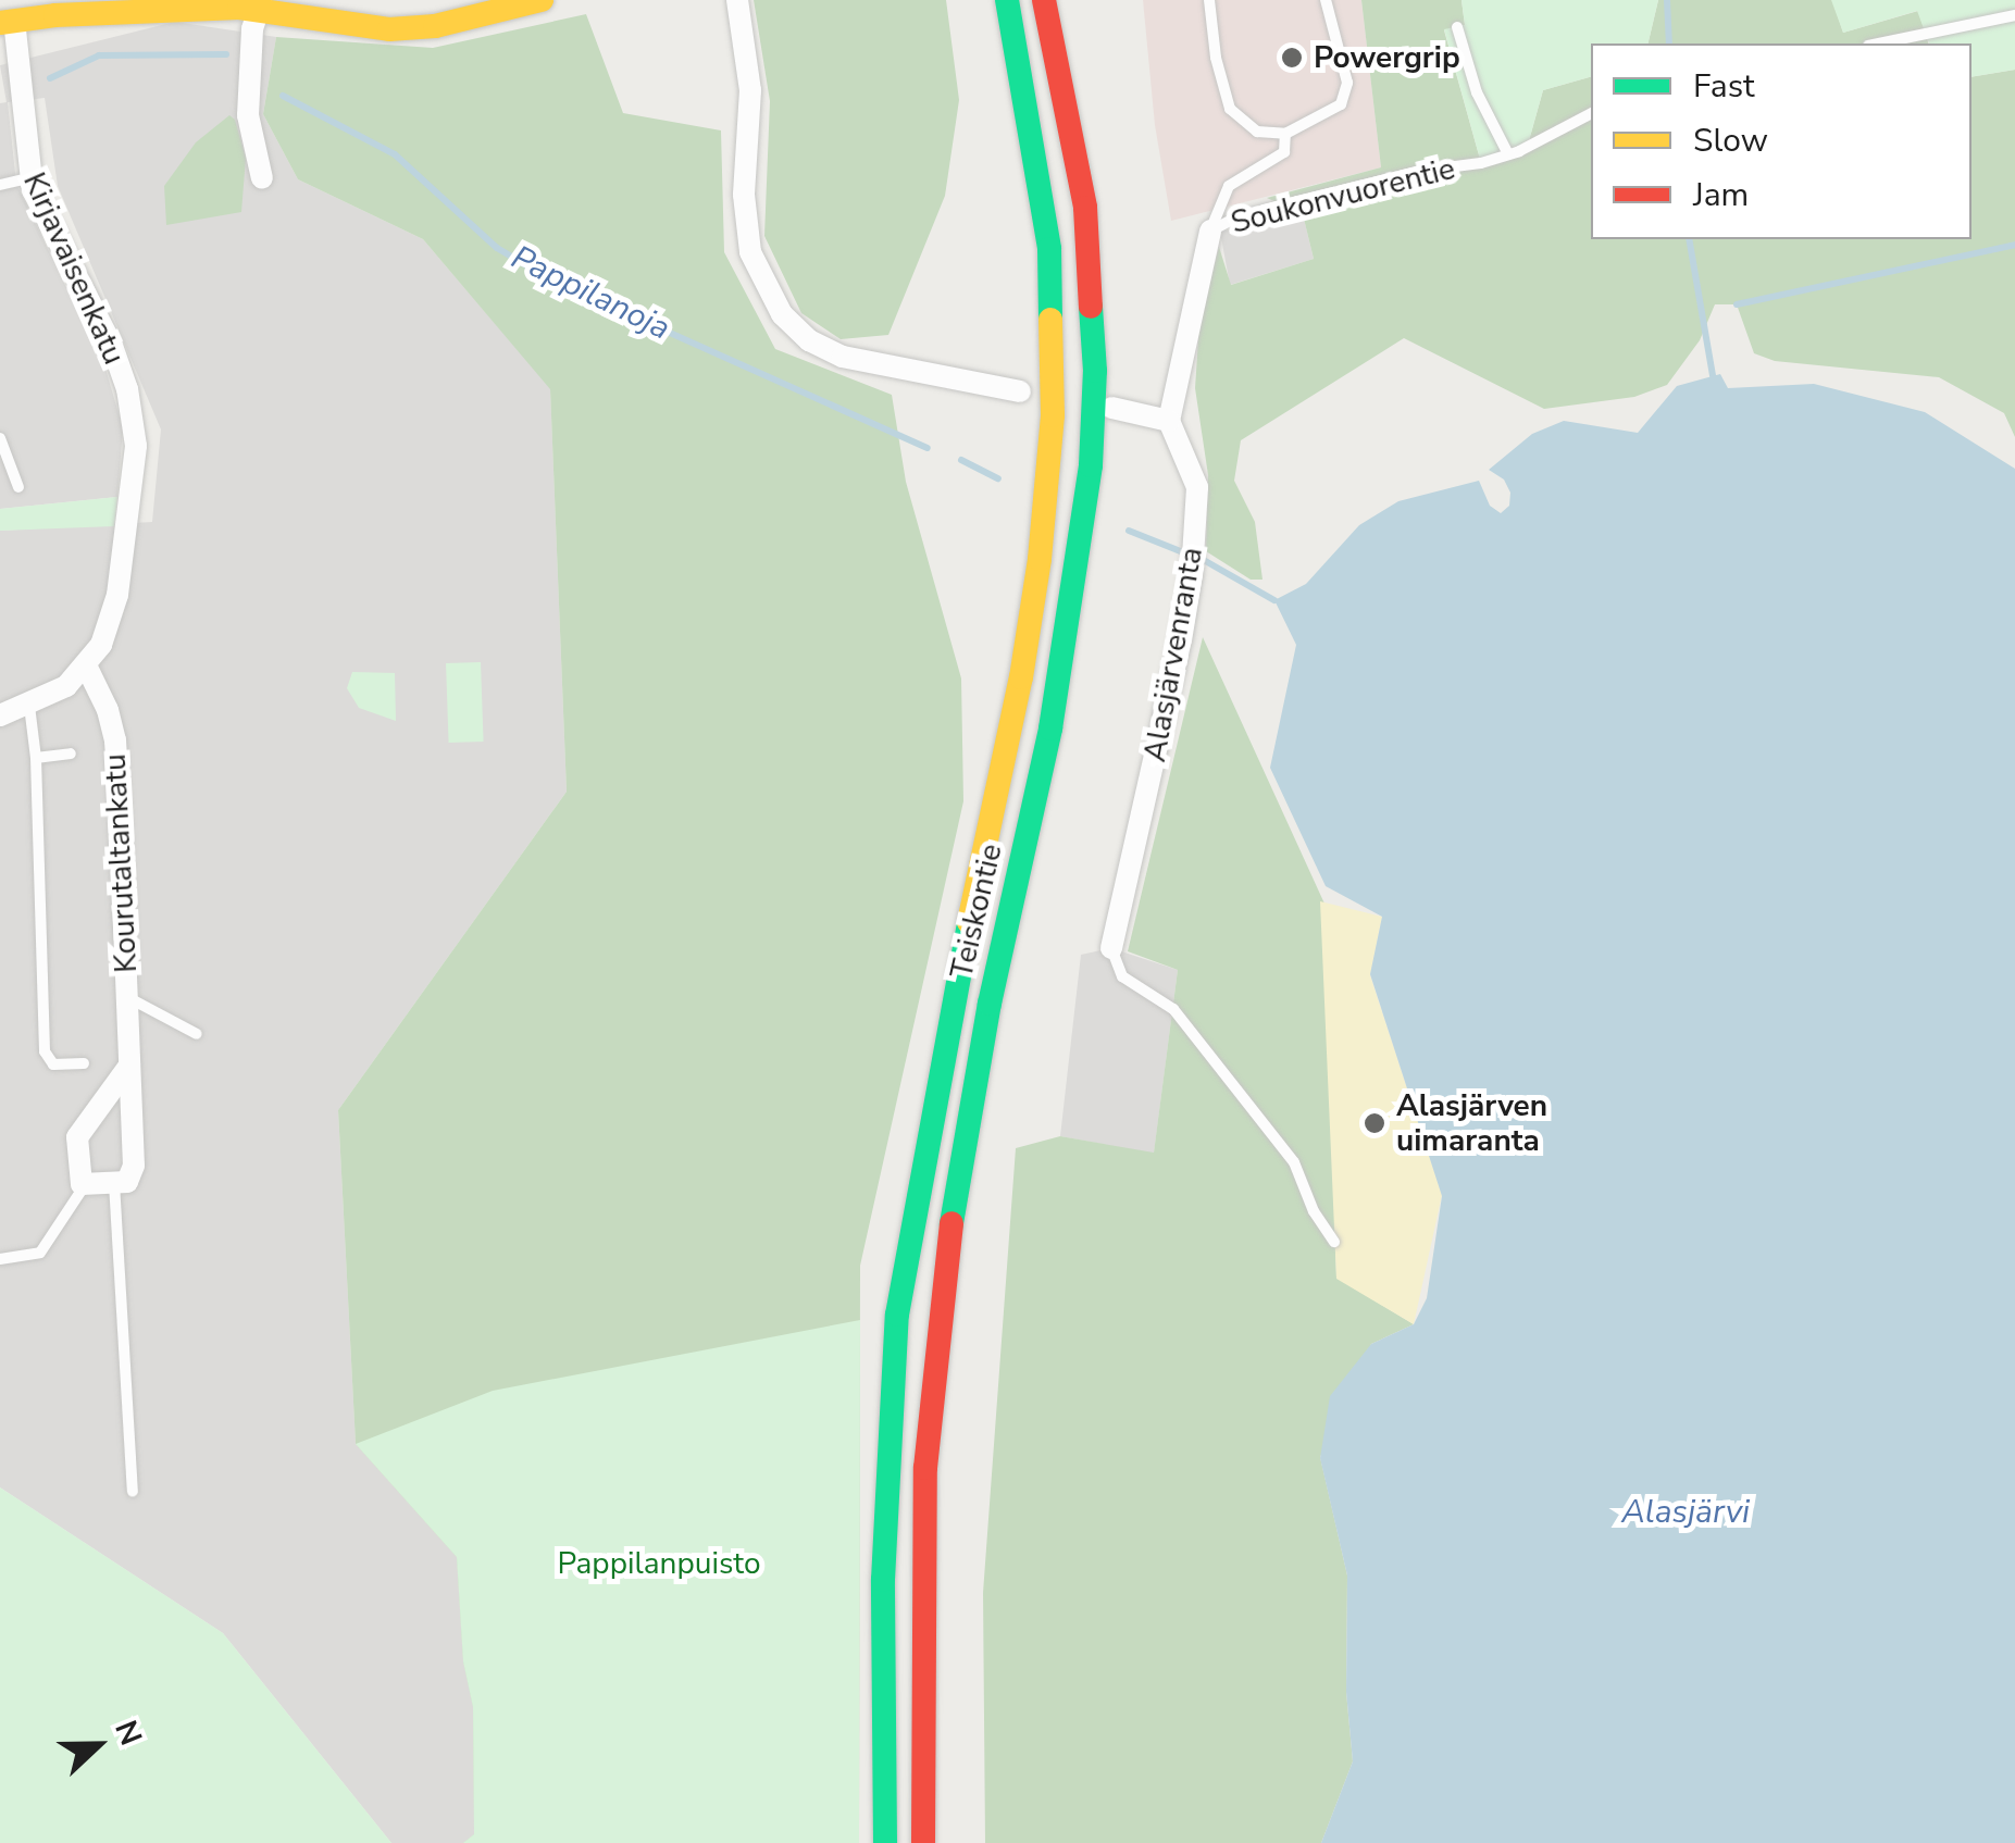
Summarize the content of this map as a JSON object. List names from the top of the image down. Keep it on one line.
{"streets":{"main road":["Teiskontie"],"street":["Soukonvuorentie","Kirjavaisenkatu","Alasjärvenranta","Kourutaltankatu"]},"crossings":[["Soukonvuorentie","Alasjärvenranta"],["Kirjavaisenkatu","Kourutaltankatu"]],"water":["Pappilanoja","Alasjärvi"],"parks":["Pappilanpuisto"],"places":["Powergrip","Alasjärven uimaranta"],"legend":["Fast","Slow","Jam"],"north":"right"}
